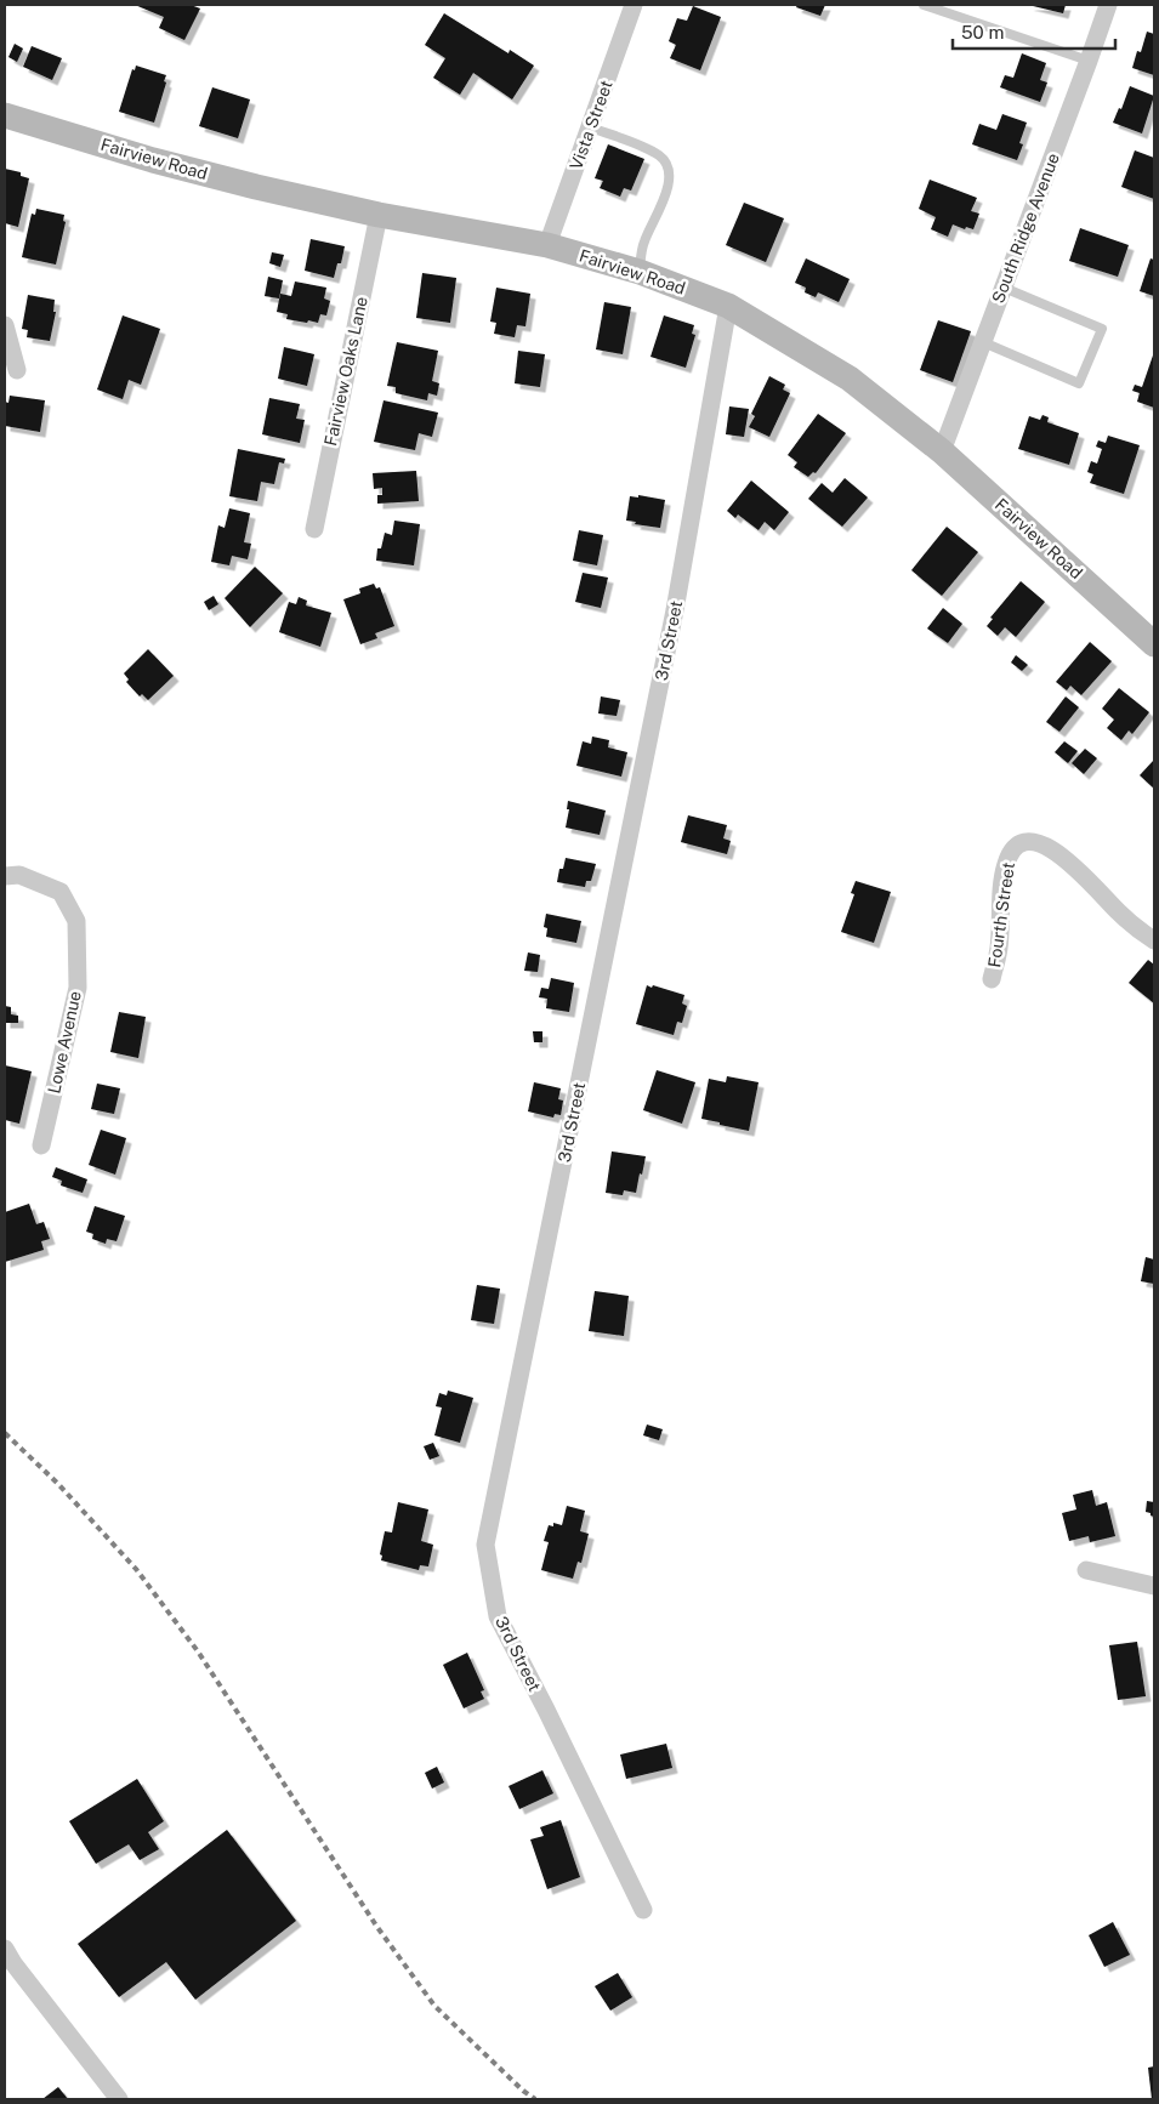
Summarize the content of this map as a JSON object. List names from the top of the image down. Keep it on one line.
{"streets":{"main road":["Fairview Road"],"street":["Vista Street","South Ridge Avenue","Fairview Oaks Lane","3rd Street","Fourth Street","Lowe Avenue"]},"crossings":[["Vista Street","Fairview Road"],["Fairview Road","South Ridge Avenue"],["Fairview Road","Fairview Oaks Lane"],["Fairview Road","3rd Street"]],"scale_bar":"50 m"}
